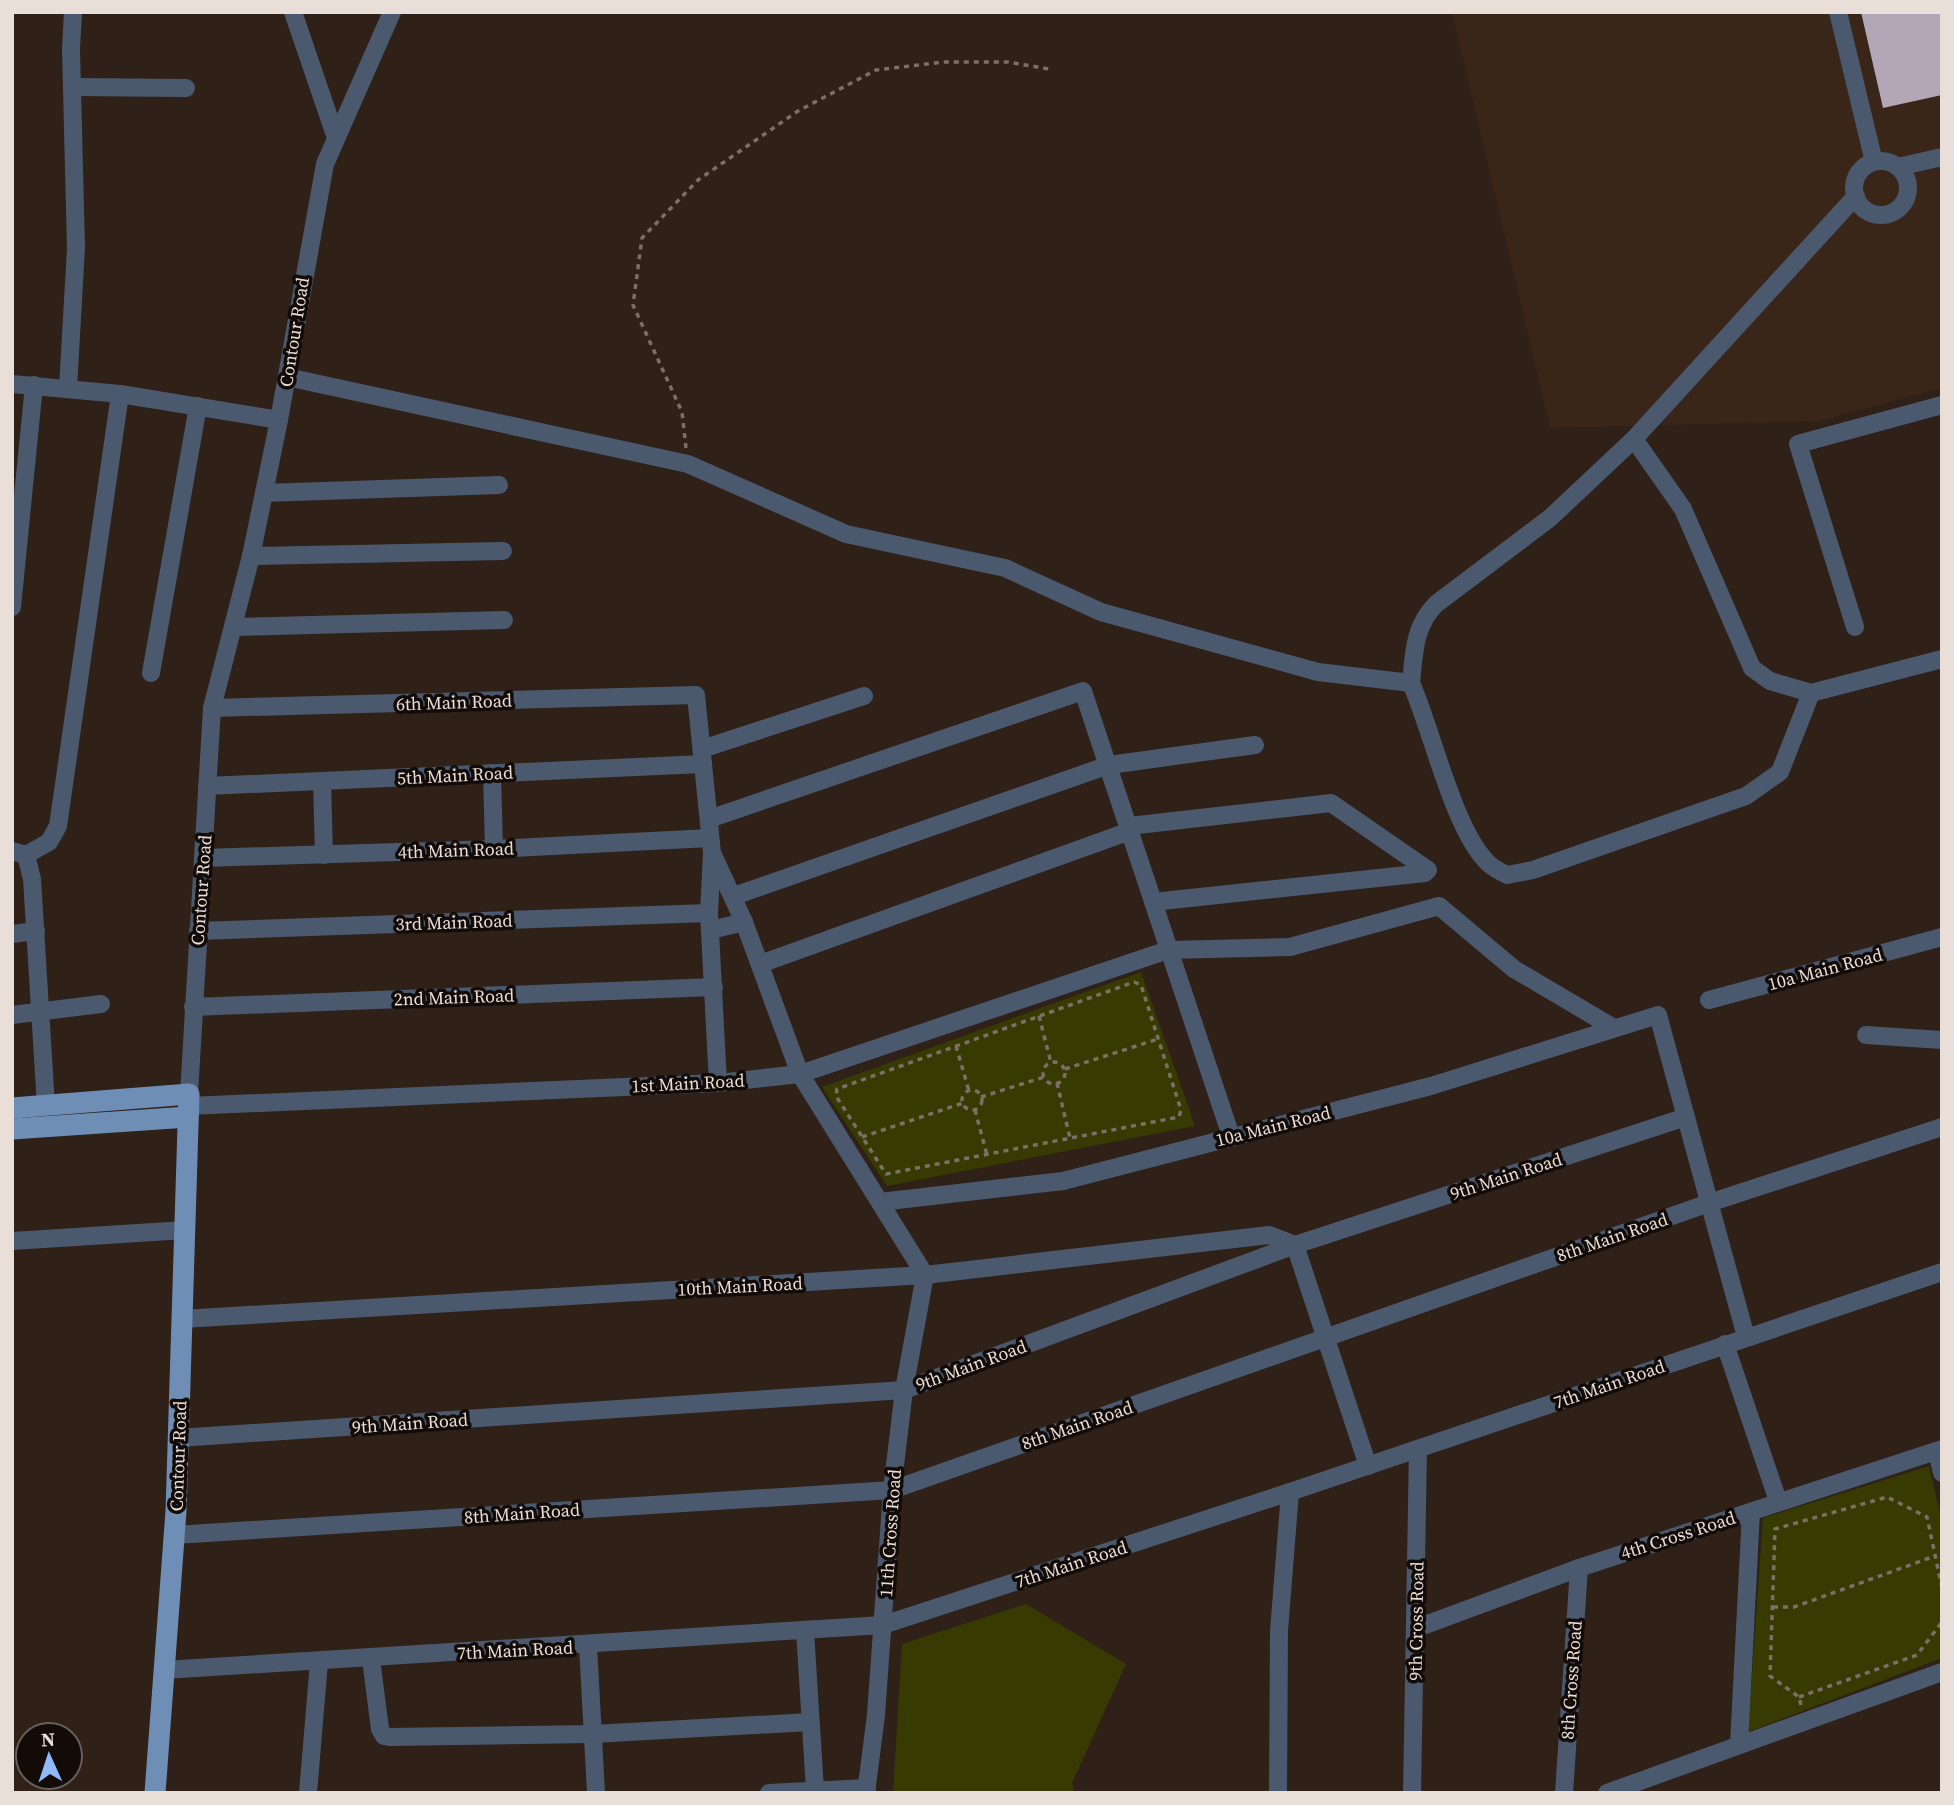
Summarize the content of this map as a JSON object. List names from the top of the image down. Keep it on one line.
{"streets":{"main road":["Contour Road"],"street":["6th Main Road","5th Main Road","4th Main Road","3rd Main Road","10a Main Road","2nd Main Road","1st Main Road","9th Main Road","8th Main Road","10th Main Road","7th Main Road","11th Cross Road","4th Cross Road","9th Cross Road","8th Cross Road"]},"crossings":[["Contour Road","6th Main Road"],["Contour Road","5th Main Road"],["Contour Road","4th Main Road"],["Contour Road","3rd Main Road"],["Contour Road","2nd Main Road"],["Contour Road","1st Main Road"],["Contour Road","9th Main Road"],["Contour Road","8th Main Road"],["Contour Road","10th Main Road"],["Contour Road","7th Main Road"],["6th Main Road","5th Main Road"],["10a Main Road","1st Main Road"],["10a Main Road","9th Main Road"],["9th Main Road","10th Main Road"],["9th Main Road","11th Cross Road"],["8th Main Road","11th Cross Road"],["10th Main Road","11th Cross Road"],["7th Main Road","11th Cross Road"],["7th Main Road","9th Cross Road"],["4th Cross Road","9th Cross Road"],["4th Cross Road","8th Cross Road"]],"north":"top"}
